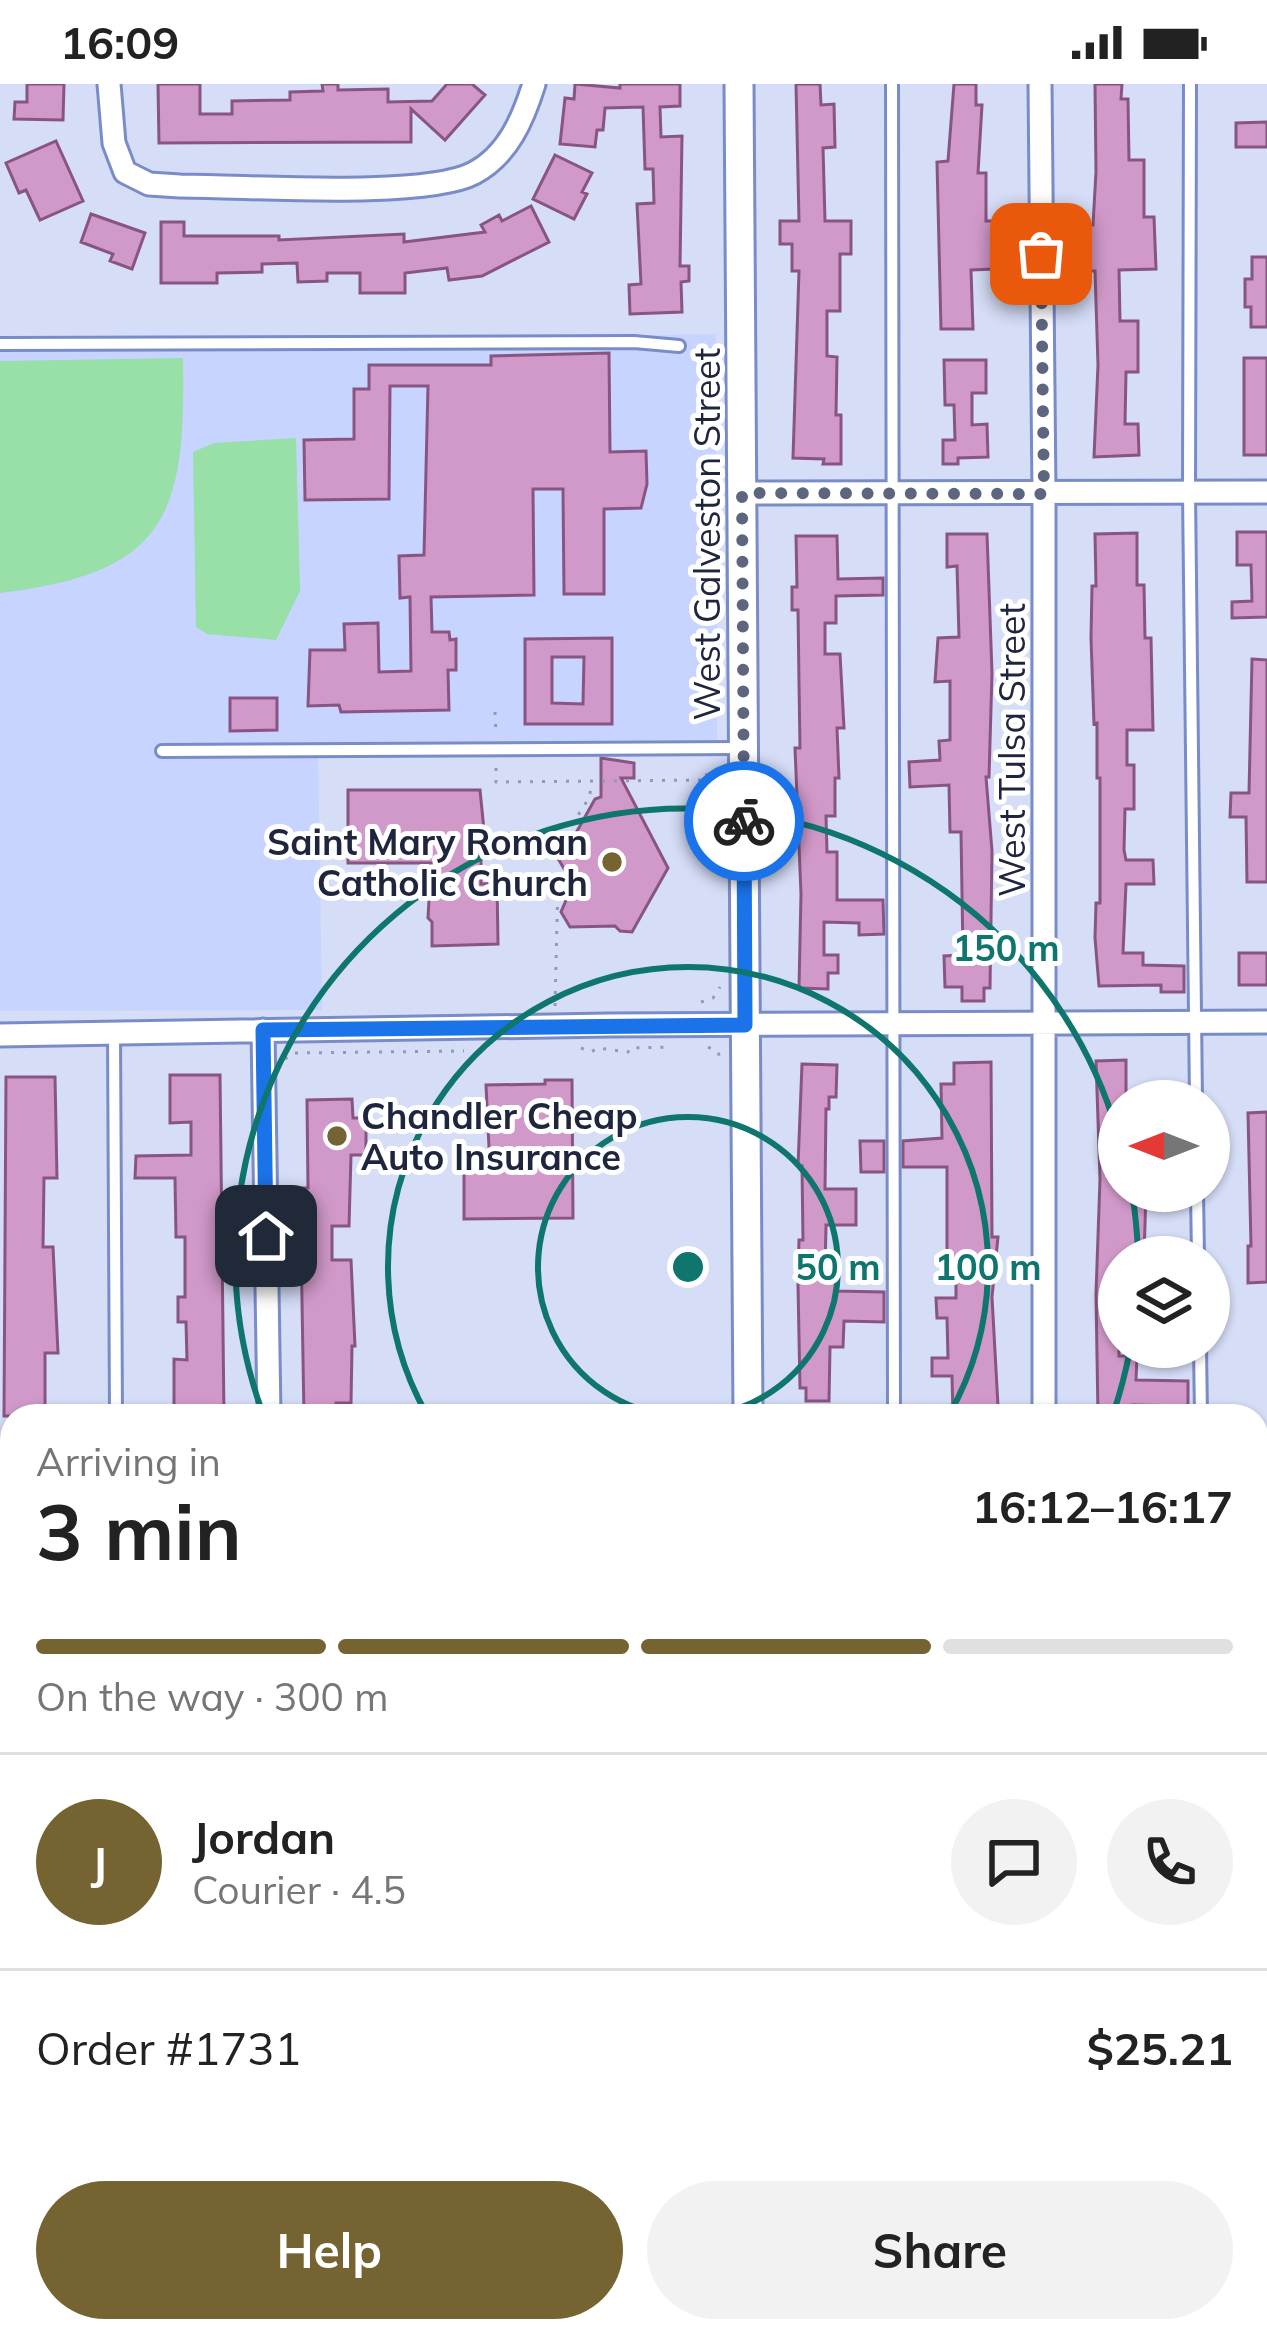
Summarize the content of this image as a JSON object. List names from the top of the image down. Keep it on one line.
{"streets":{"street":["West Galveston Street","West Tulsa Street"]},"places":["Saint Mary Roman Catholic Church","Chandler Cheap Auto Insurance"],"north":"left","page":{"status":"16:09","heading":["3 min","Arriving in","16:12–16:17"],"panel":["Jordan","Courier · 4.5","Order #1731","$25.21"],"bar":"On the way · 300 m","round":"J","buttons":["Help","Share"]},"rings":["150 m","50 m","100 m"]}
